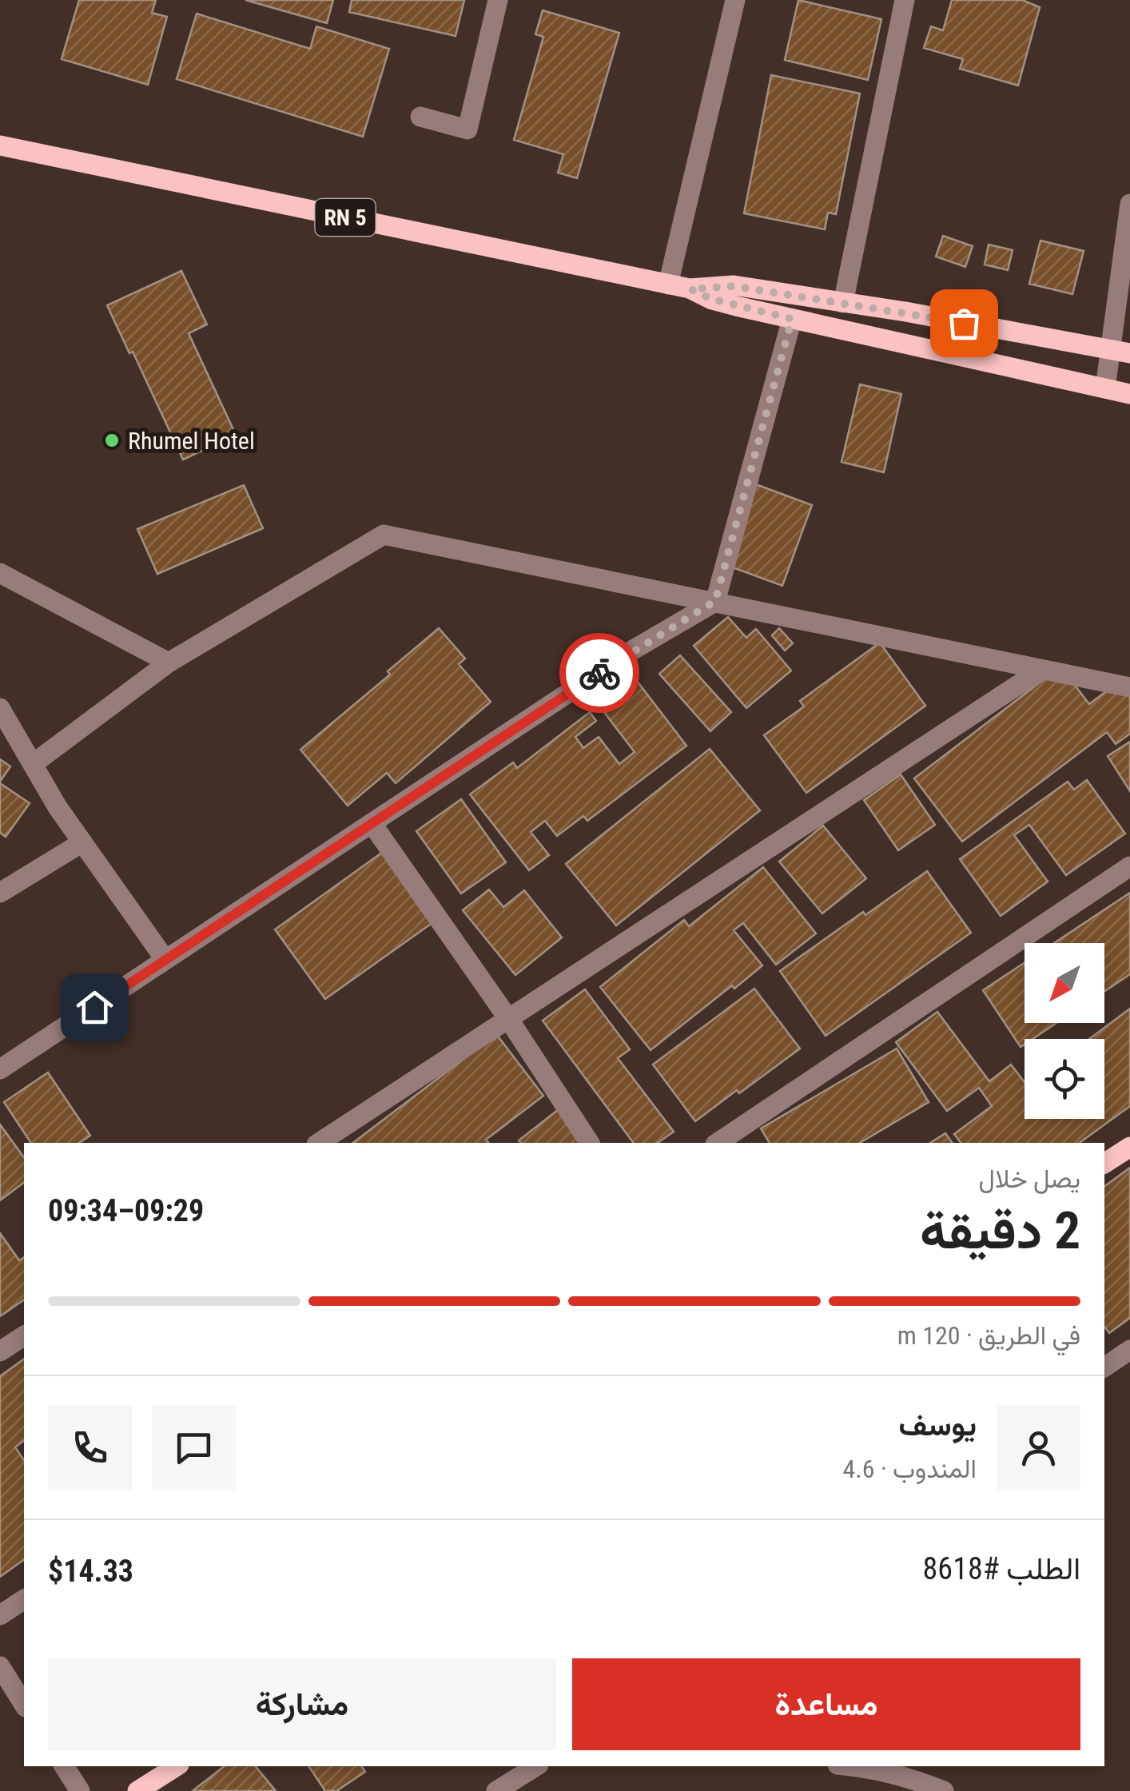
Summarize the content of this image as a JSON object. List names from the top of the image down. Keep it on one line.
{"streets":{"main road":["RN 5"]},"places":["Rhumel Hotel"],"north":"bottom left","page":{"heading":["2 دقيقة","يصل خلال","09:29–09:34"],"panel":["يوسف","المندوب · 4.6","الطلب #8618","$14.33"],"bar":"في الطريق · 120 m","buttons":["مساعدة","مشاركة"]}}
